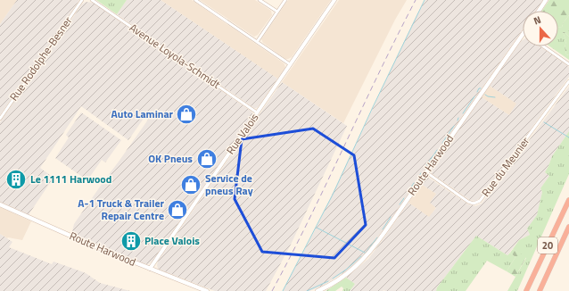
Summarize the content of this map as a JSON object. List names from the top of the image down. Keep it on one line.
{"streets":{"highway":["20"],"main road":["Route Harwood"],"street":["Avenue Loyola-Schmidt","Rue Rodolphe-Besner","Rue Valois","Rue du Meunier"]},"crossings":[["Avenue Loyola-Schmidt","Rue Valois"],["Rue Valois","Route Harwood"],["Route Harwood","Rue du Meunier"]],"places":{"shop":["Auto Laminar","OK Pneus","Service de pneus Ray","A-1 Truck & Trailer Repair Centre"],"building":["Le 1111 Harwood","Place Valois"]},"north":"top"}
